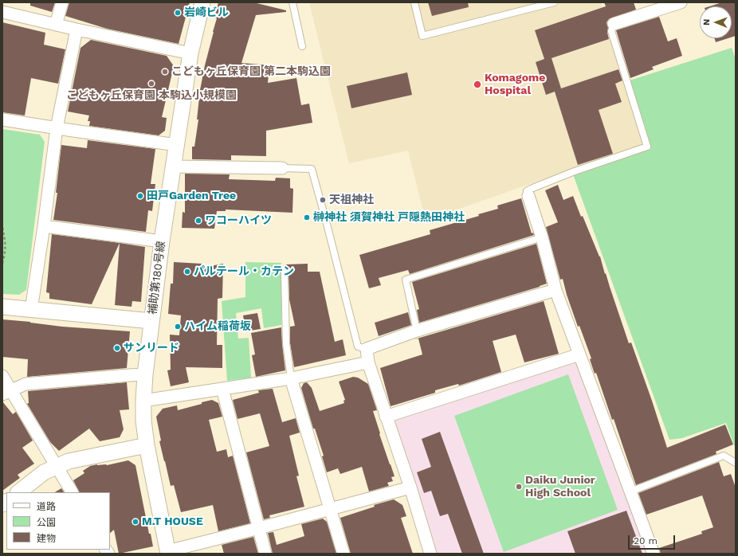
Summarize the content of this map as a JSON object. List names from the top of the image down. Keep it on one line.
{"streets":{"street":["補助第180号線"]},"places":["岩崎ビル","こどもヶ丘保育園 第二本駒込園","こどもヶ丘保育園 本駒込小規模園","Komagome Hospital","田戸Garden Tree","天祖神社","榊神社 須賀神社 戸隠熱田神社","ワコーハイツ","パルテール・カテン","ハイム稲荷坂","サンリード","Daiku Junior High School","M.T HOUSE"],"legend":["道路","公園","建物"],"scale_bar":"20 m","north":"left"}
